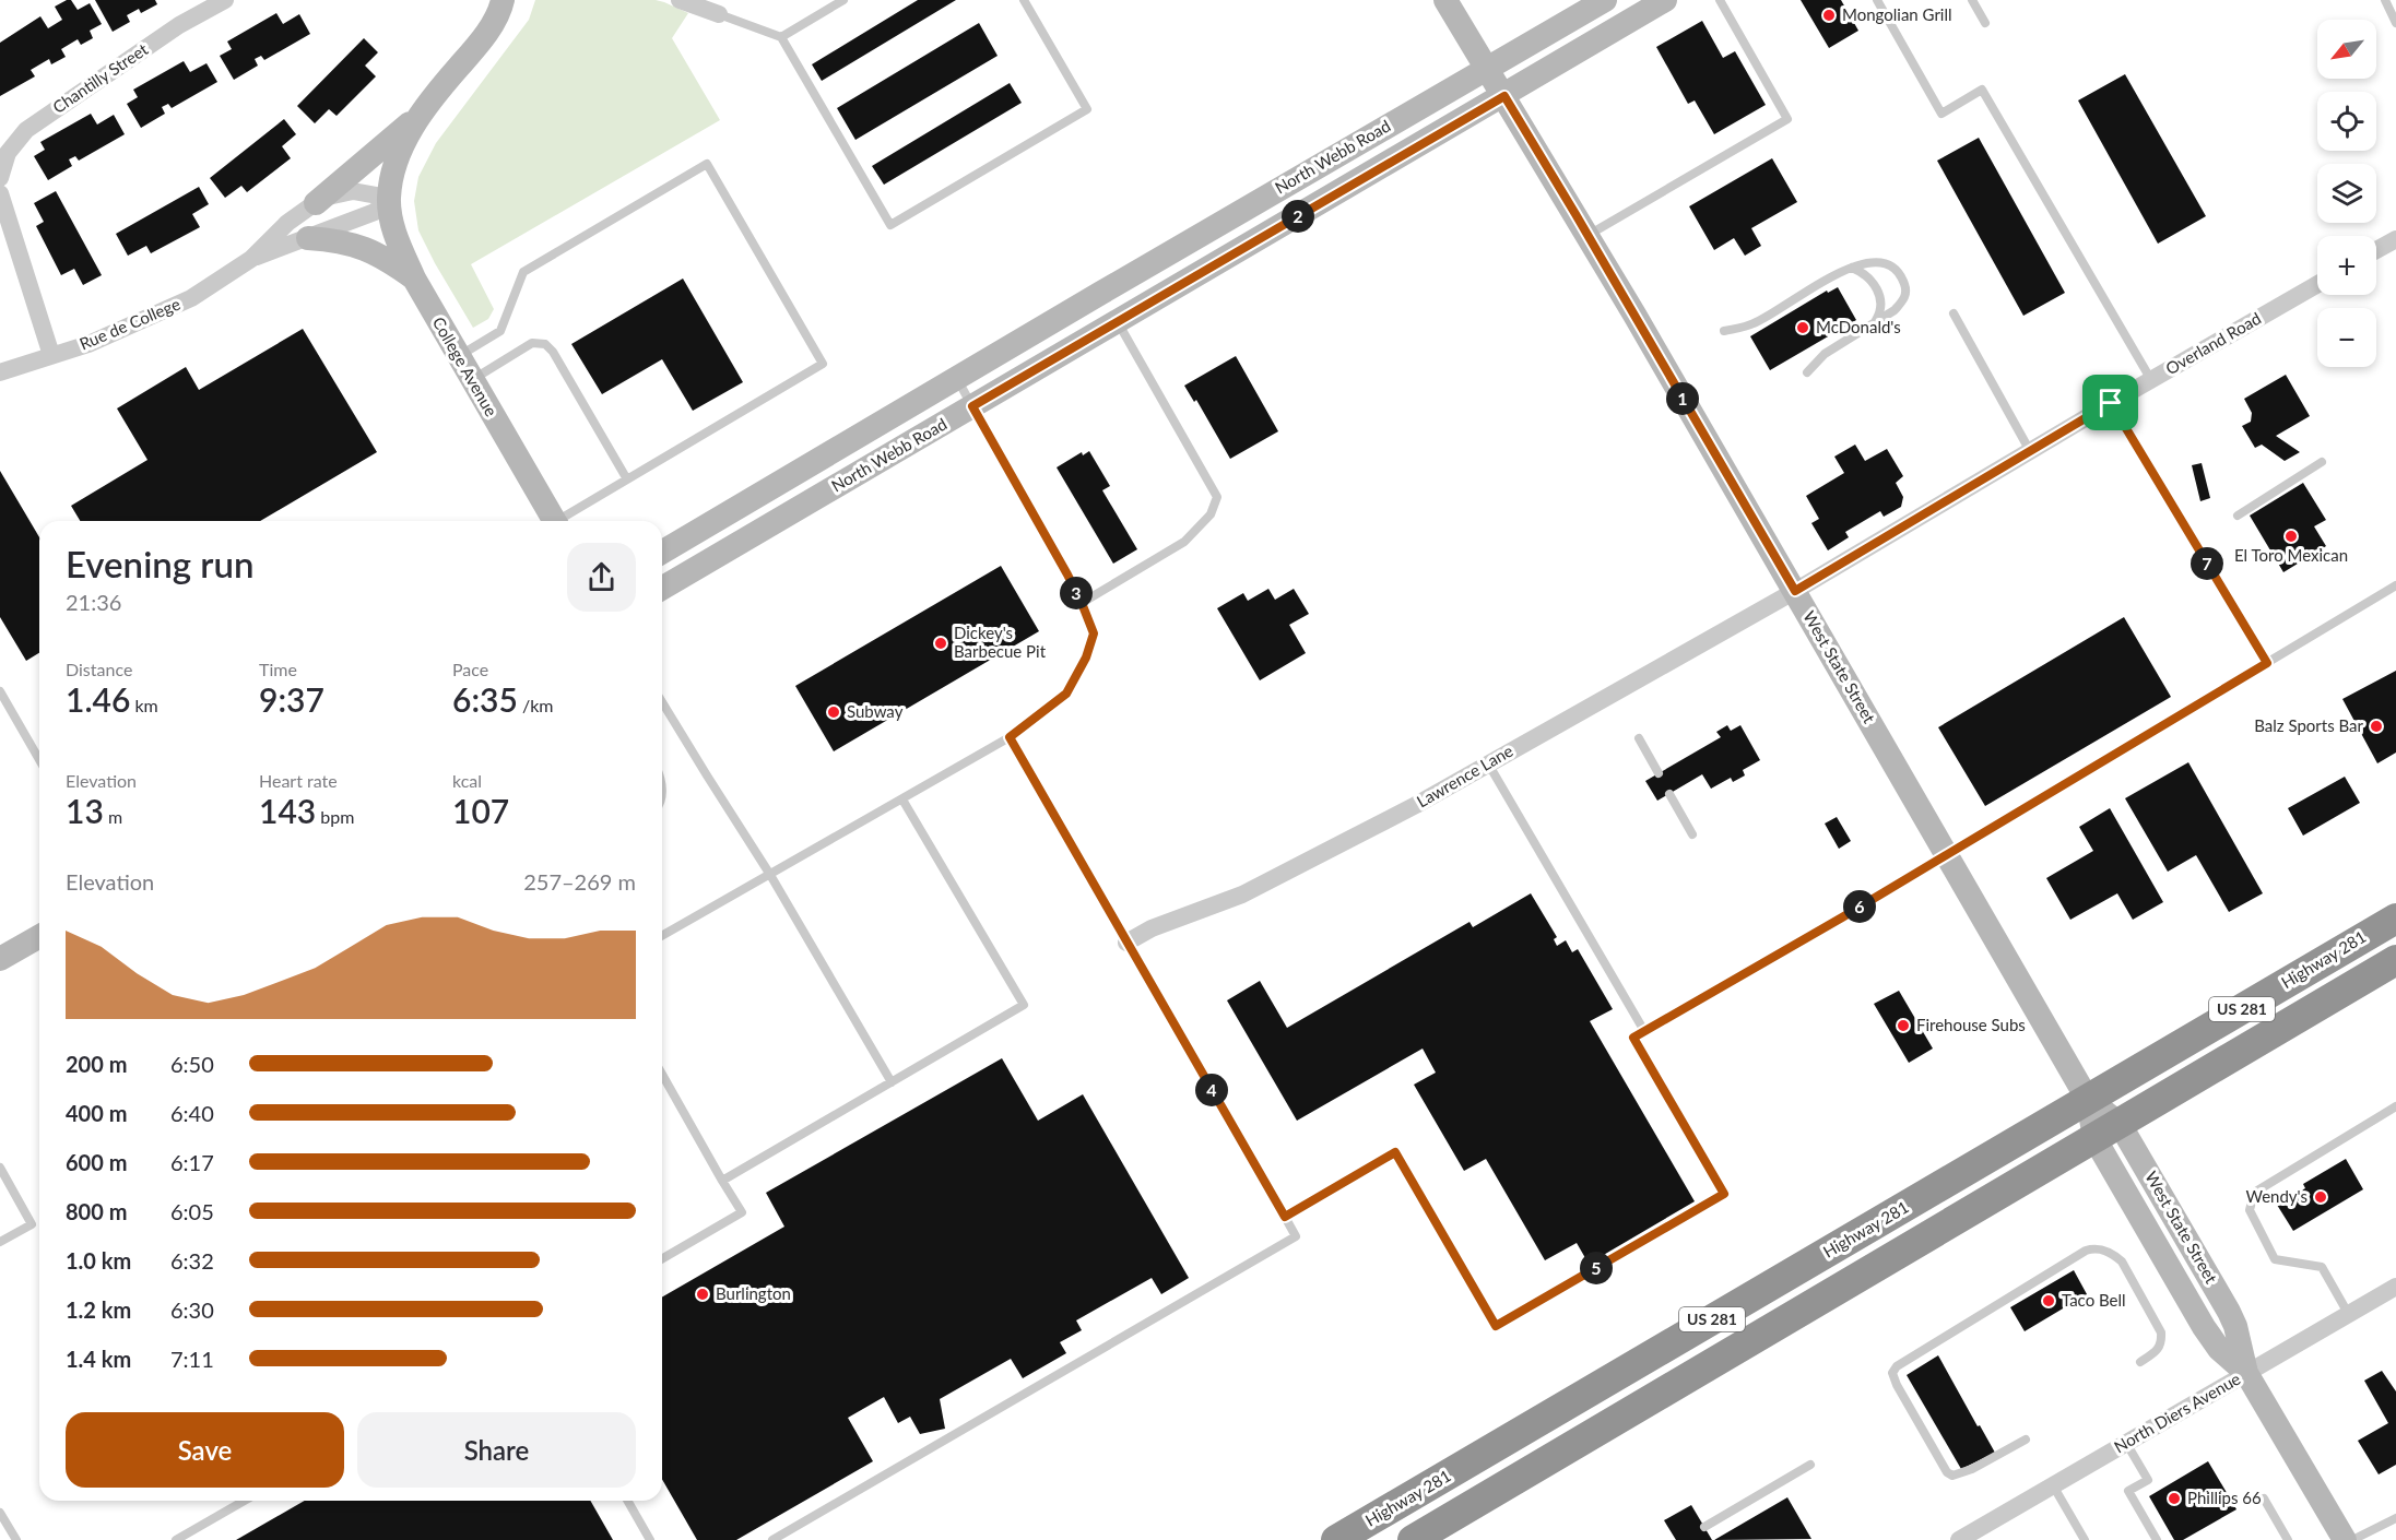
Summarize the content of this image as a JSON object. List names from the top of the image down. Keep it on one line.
{"streets":{"highway":["Highway 281","US 281"],"street":["Chantilly Street","North Webb Road","Rue de College","Overland Road","College Avenue","West State Street","Lawrence Lane","North Diers Avenue"]},"crossings":[["North Webb Road","West State Street"],["Rue de College","College Avenue"],["Overland Road","West State Street"],["Overland Road","Lawrence Lane"],["West State Street","Lawrence Lane"],["West State Street","Highway 281"],["West State Street","US 281"],["West State Street","North Diers Avenue"]],"places":["Mongolian Grill","McDonald's","El Toro Mexican","Dickey's Barbecue Pit","Subway","Balz Sports Bar","Firehouse Subs","Wendy's","Burlington","Taco Bell","Phillips 66"],"north":"bottom left","page":{"map_buttons":["+","−"],"pins":["2","1","7","3","6","4","5"],"heading":["Evening run","21:36"],"stats":[["Distance","1.46 km"],["Time","9:37"],["Pace","6:35 /km"],["Elevation","13 m"],["Heart rate","143 bpm"],["kcal","107"]],"chart":["Elevation","257–269 m"],"list":[{"name":"200 m","note":"6:50"},{"name":"400 m","note":"6:40"},{"name":"600 m","note":"6:17"},{"name":"800 m","note":"6:05"},{"name":"1.0 km","note":"6:32"},{"name":"1.2 km","note":"6:30"},{"name":"1.4 km","note":"7:11"}],"buttons":["Save","Share"]}}
